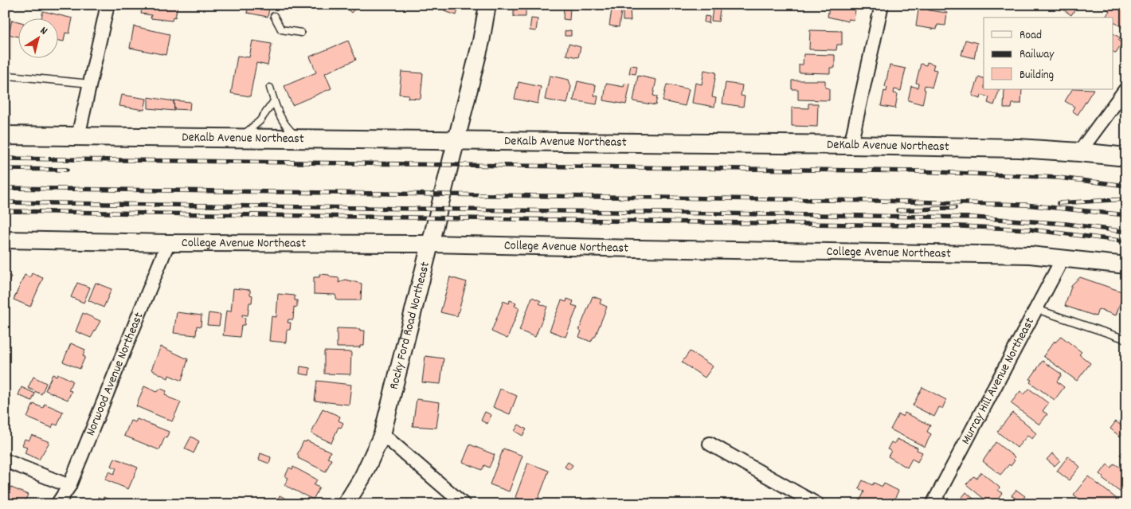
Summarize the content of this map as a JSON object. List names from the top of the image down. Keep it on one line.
{"streets":{"main road":["DeKalb Avenue Northeast"],"street":["College Avenue Northeast","Rocky Ford Road Northeast","Norwood Avenue Northeast","Murray Hill Avenue Northeast"]},"crossings":[["DeKalb Avenue Northeast","Rocky Ford Road Northeast"],["College Avenue Northeast","Rocky Ford Road Northeast"],["College Avenue Northeast","Norwood Avenue Northeast"],["College Avenue Northeast","Murray Hill Avenue Northeast"]],"legend":["Road","Railway","Building"],"north":"top right"}
